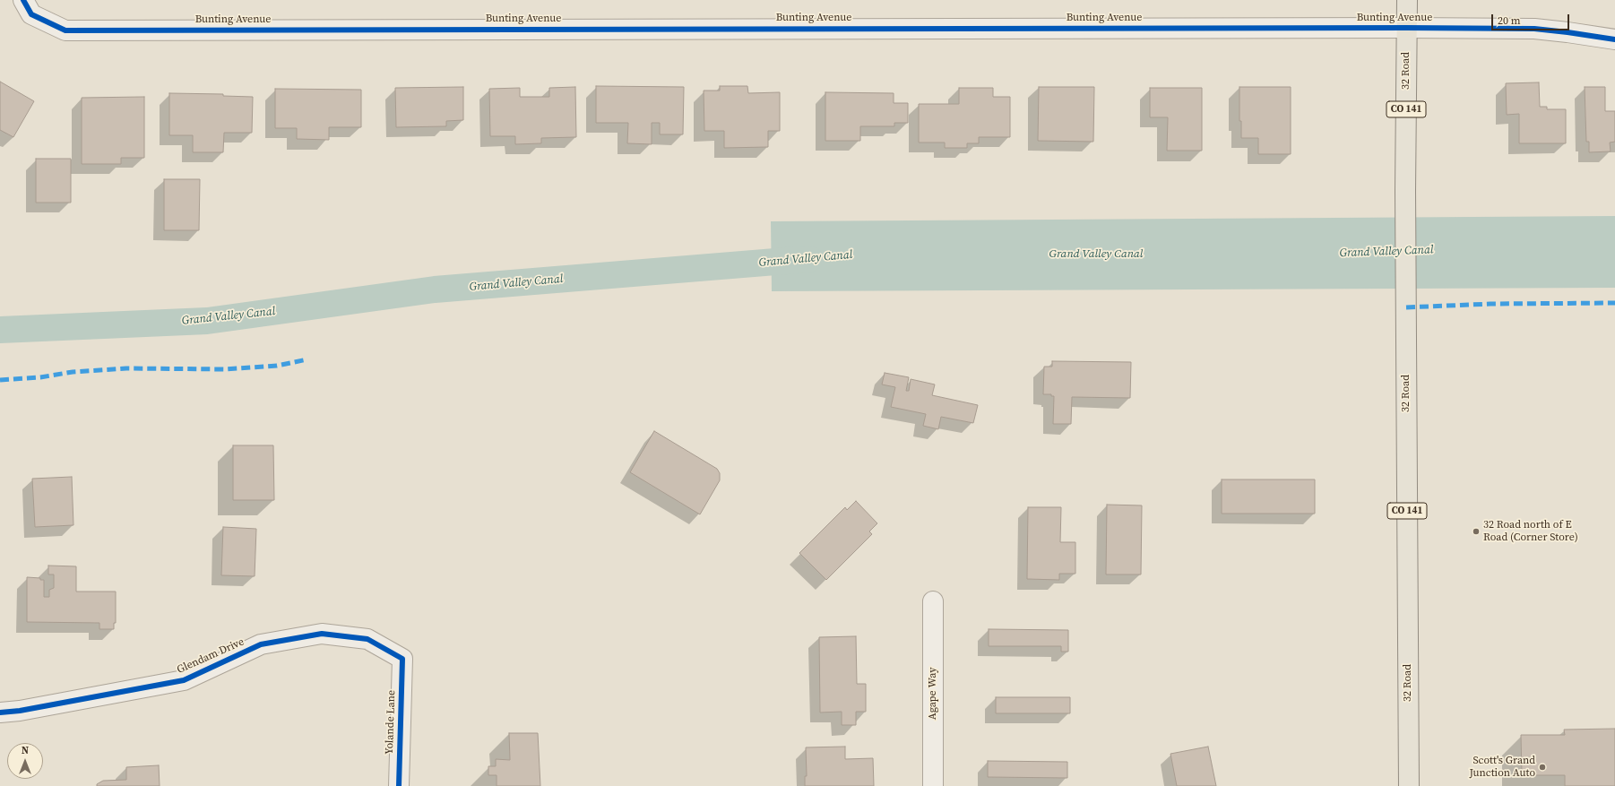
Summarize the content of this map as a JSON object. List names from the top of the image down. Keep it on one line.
{"streets":{"main road":["32 Road","CO 141"],"street":["Bunting Avenue","Glendam Drive","Agape Way","Yolande Lane"]},"crossings":[["Bunting Avenue","32 Road"],["Glendam Drive","Yolande Lane"]],"water":["Grand Valley Canal"],"places":["32 Road north of E Road (Corner Store)","Scott's Grand Junction Auto"],"scale_bar":"20 m","north":"top"}
